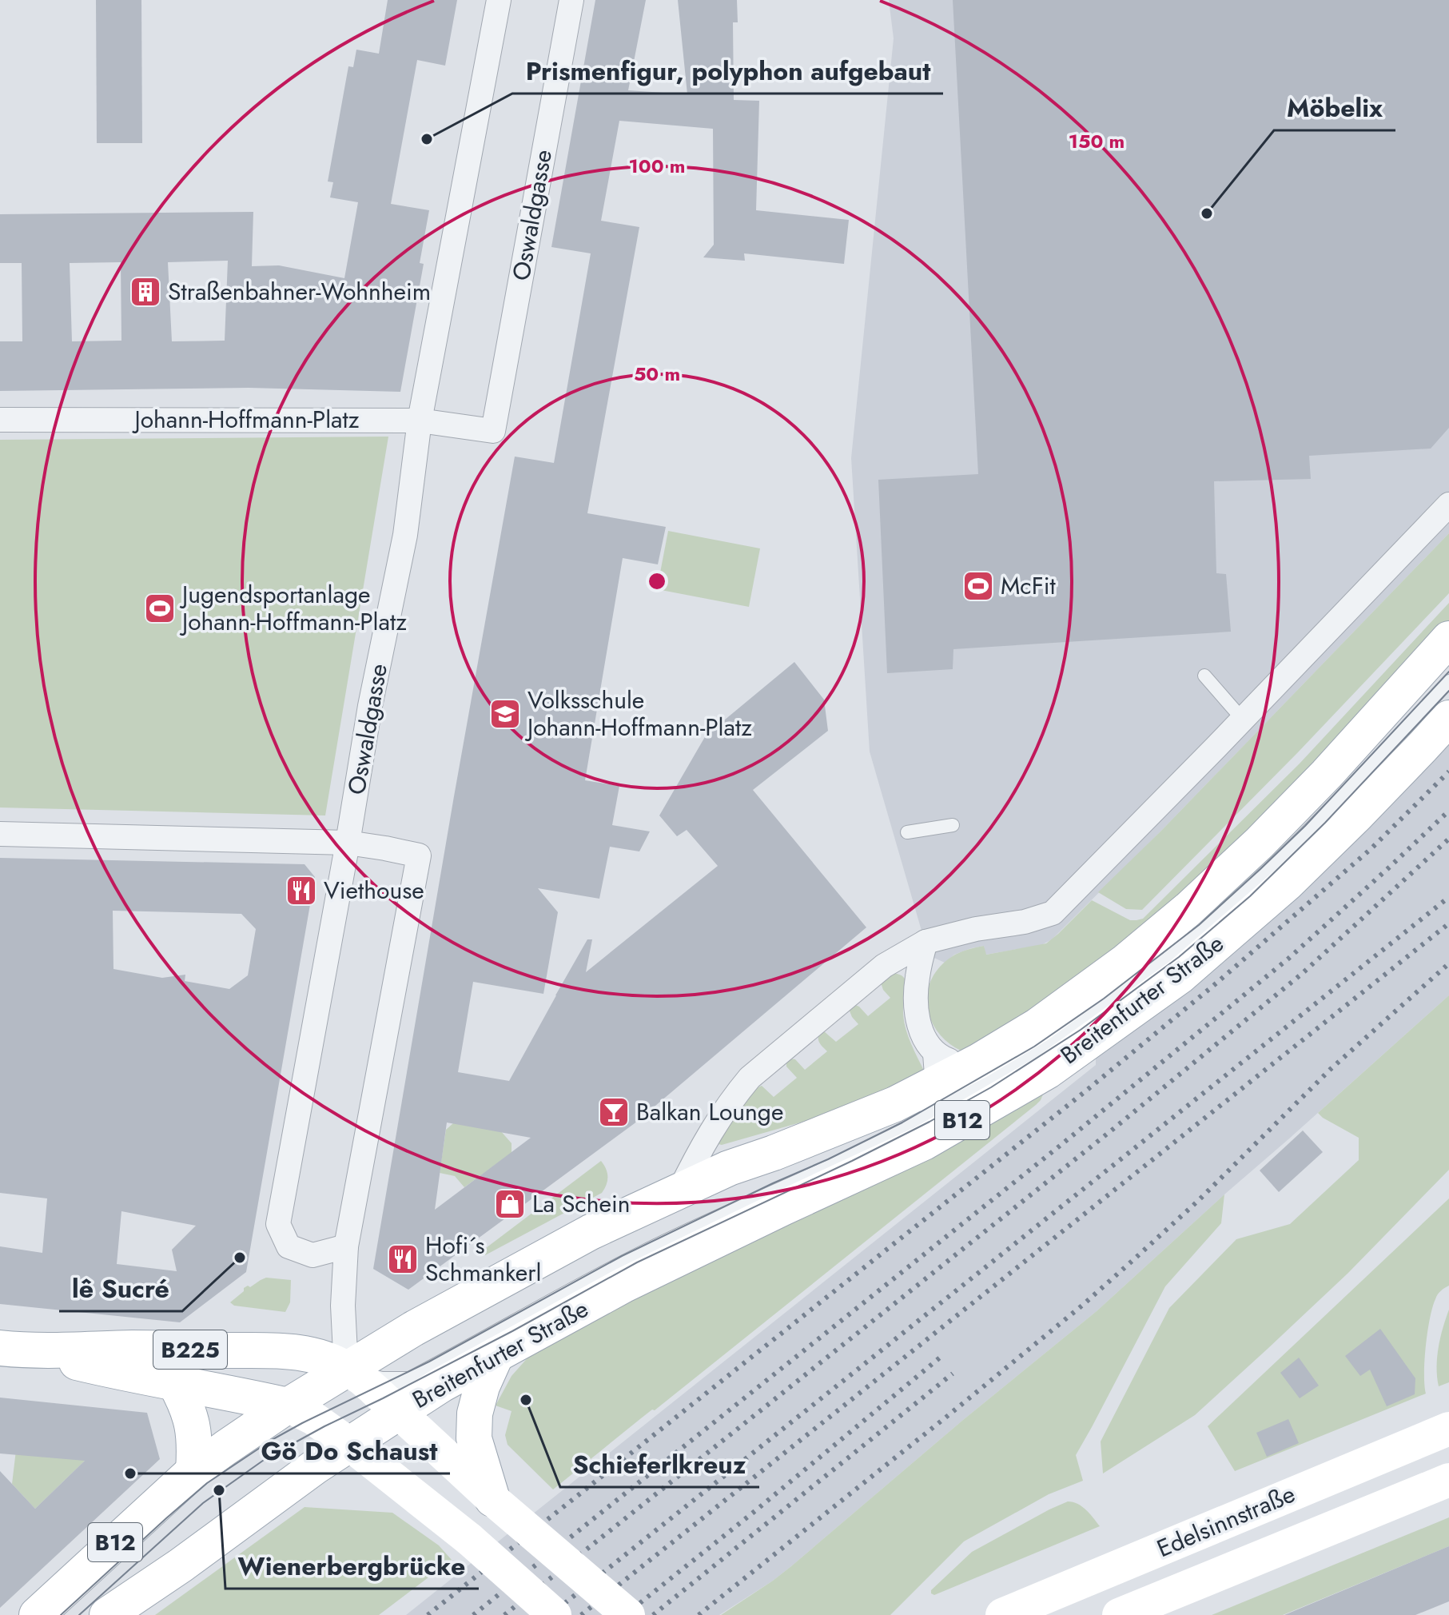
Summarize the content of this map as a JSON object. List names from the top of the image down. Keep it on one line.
{"streets":{"main road":["Breitenfurter Straße","B12","B225","Edelsinnstraße"],"street":["Oswaldgasse","Johann-Hoffmann-Platz"]},"crossings":[["Oswaldgasse","Johann-Hoffmann-Platz"],["Breitenfurter Straße","B225"]],"places":{"other":["Prismenfigur, polyphon aufgebaut","Möbelix","lê Sucré","Schieferlkreuz","Gö Do Schaust","Wienerbergbrücke"],"building":["Straßenbahner-Wohnheim"],"sports":["McFit","Jugendsportanlage Johann-Hoffmann-Platz"],"school or university":["Volksschule Johann-Hoffmann-Platz"],"restaurant":["Viethouse","Hofi´s Schmankerl"],"bar":["Balkan Lounge"],"shop":["La Schein"]},"rings":["150 m","100 m","50 m"]}
